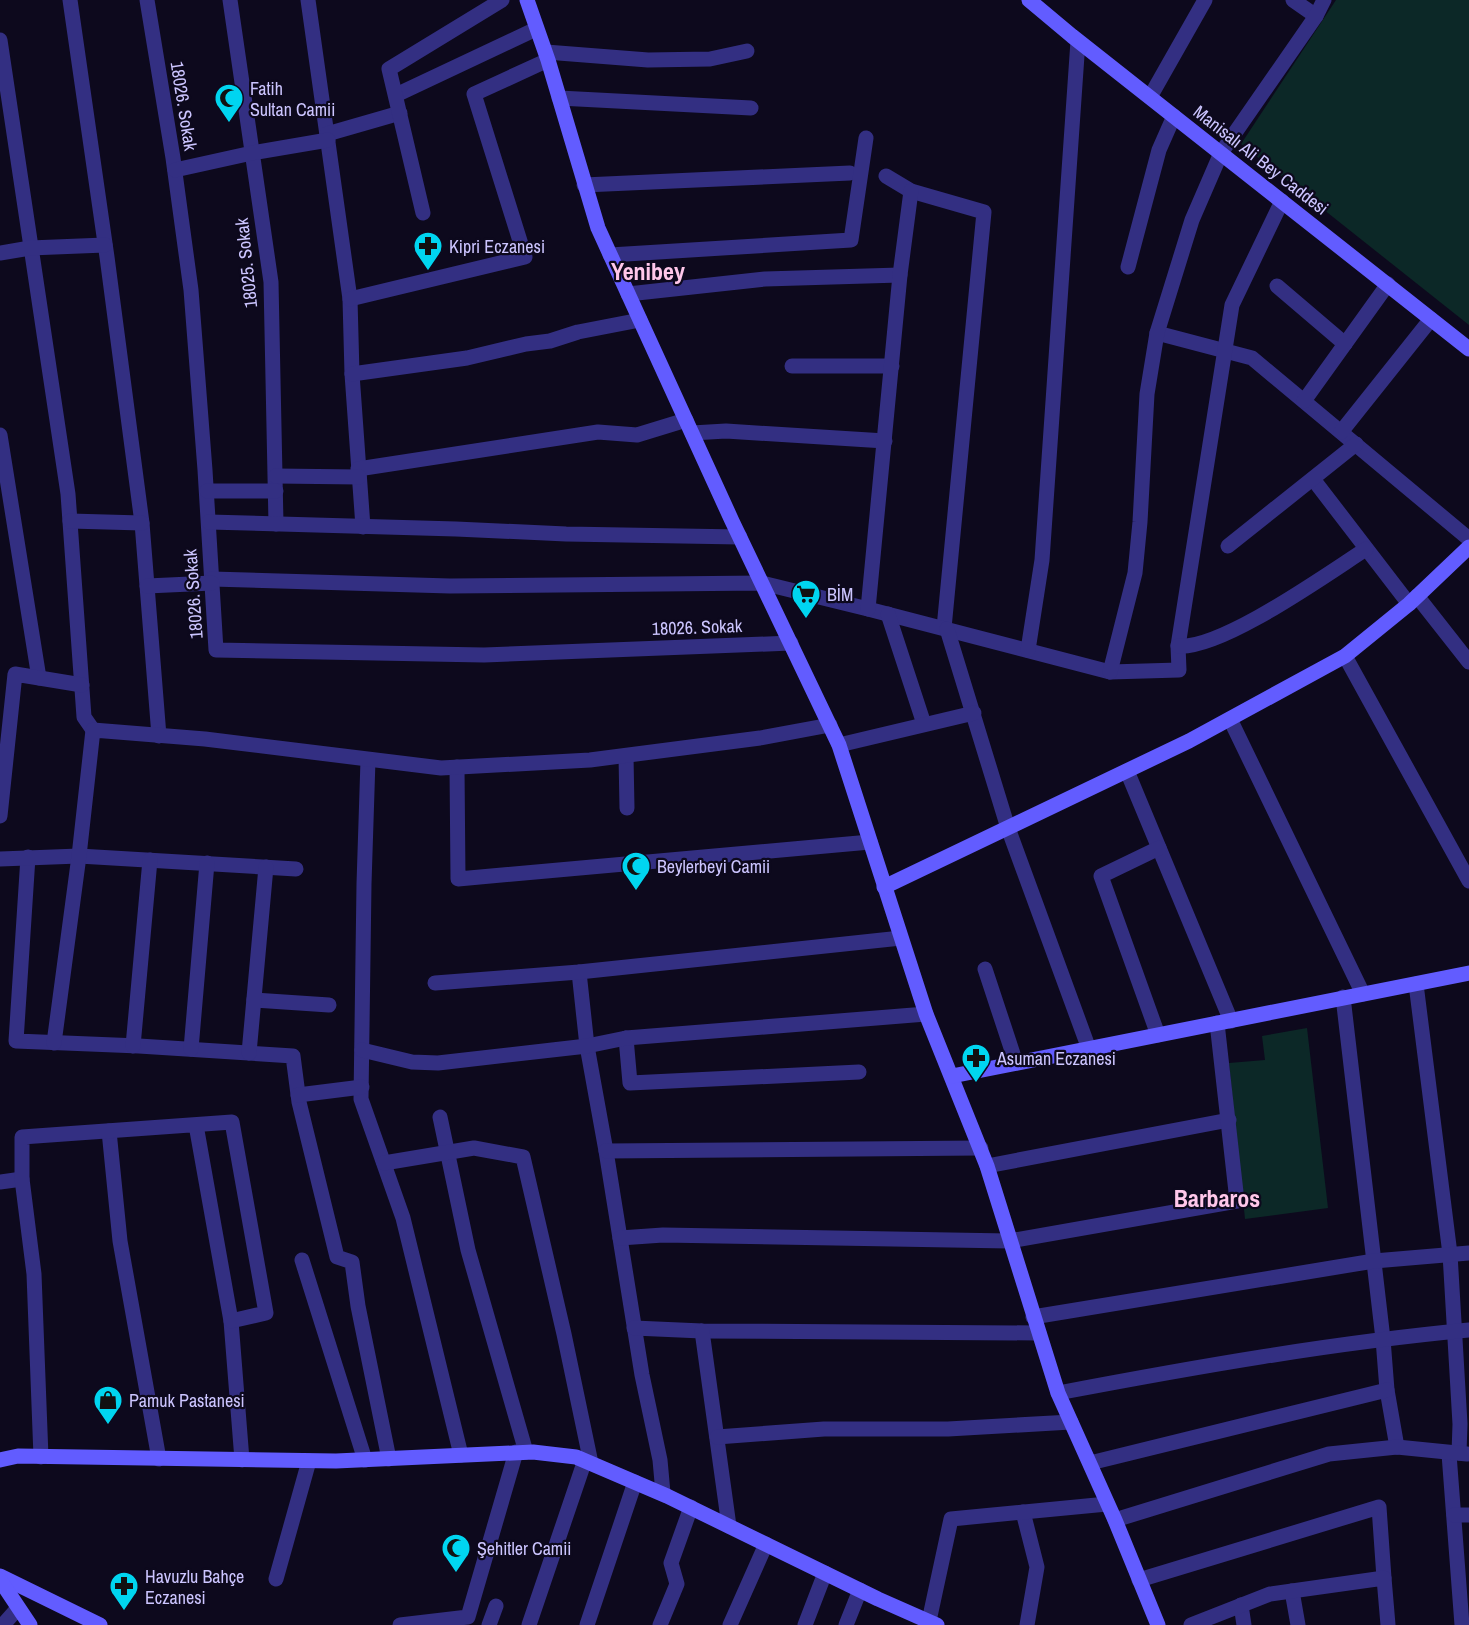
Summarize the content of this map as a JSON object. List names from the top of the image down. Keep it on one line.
{"streets":{"main road":["Manisalı Ali Bey Caddesi"],"street":["18026. Sokak","18025. Sokak"]},"districts":["Yenibey","Barbaros"],"places":{"mosque":["Fatih Sultan Camii","Beylerbeyi Camii","Şehitler Camii"],"pharmacy":["Kipri Eczanesi","Asuman Eczanesi","Havuzlu Bahçe Eczanesi"],"supermarket":["BİM"],"shop":["Pamuk Pastanesi"]}}
